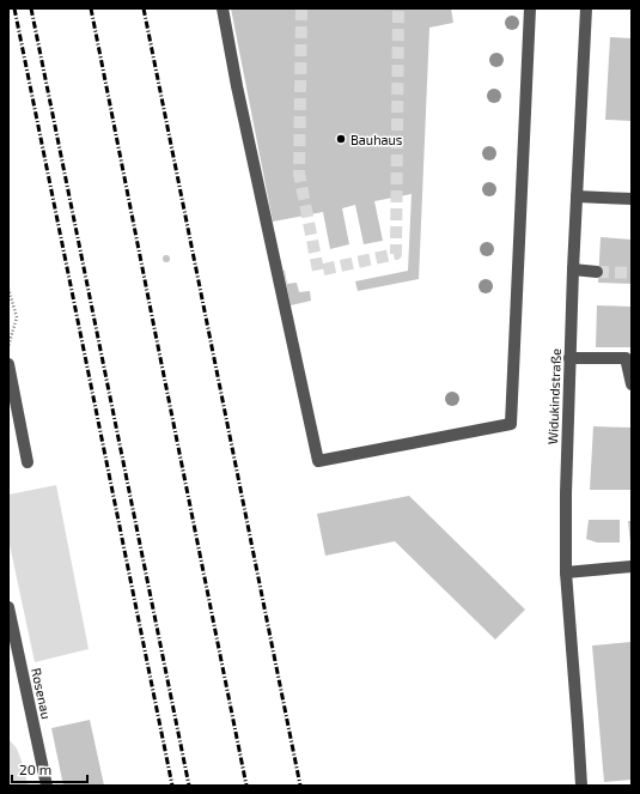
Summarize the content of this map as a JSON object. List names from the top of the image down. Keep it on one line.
{"streets":{"street":["Widukindstraße","Rosenau"]},"places":["Bauhaus"],"scale_bar":"20 m"}
